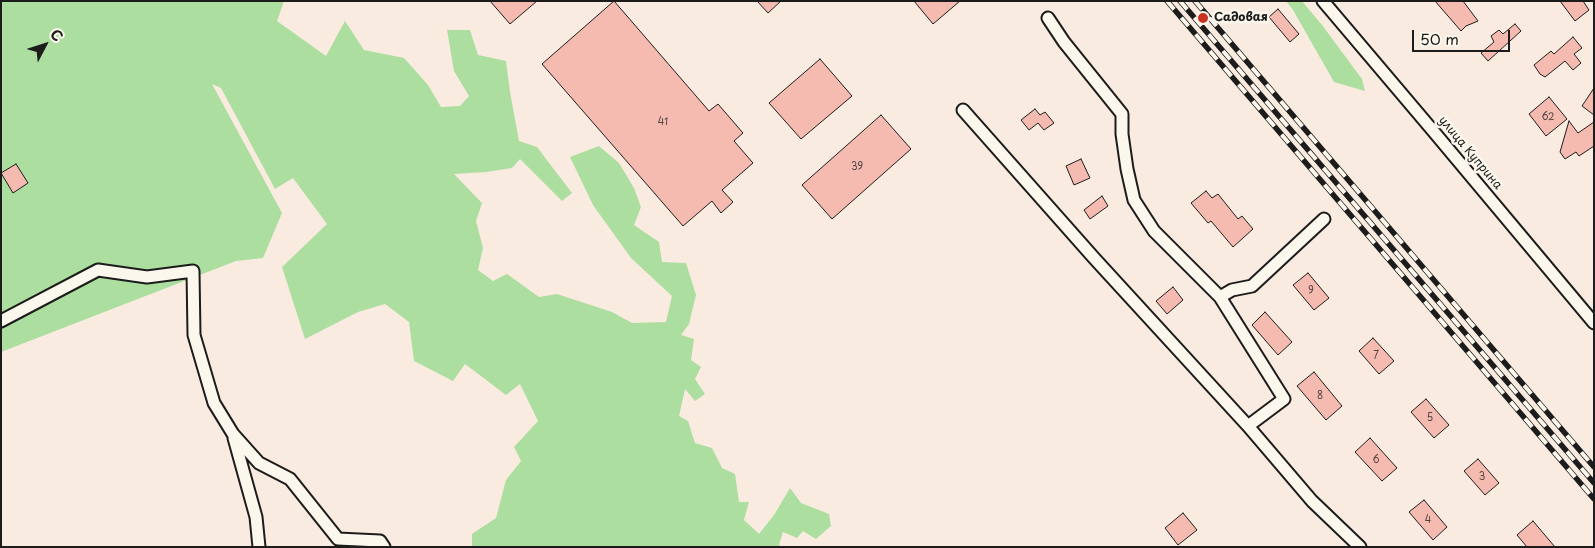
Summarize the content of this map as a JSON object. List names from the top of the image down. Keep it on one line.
{"streets":{"street":["улица Куприна"]},"places":["Садовая"],"house_numbers":["62","41","39","9","7","8","5","6","3","4"],"scale_bar":"50 m","north":"top right"}
